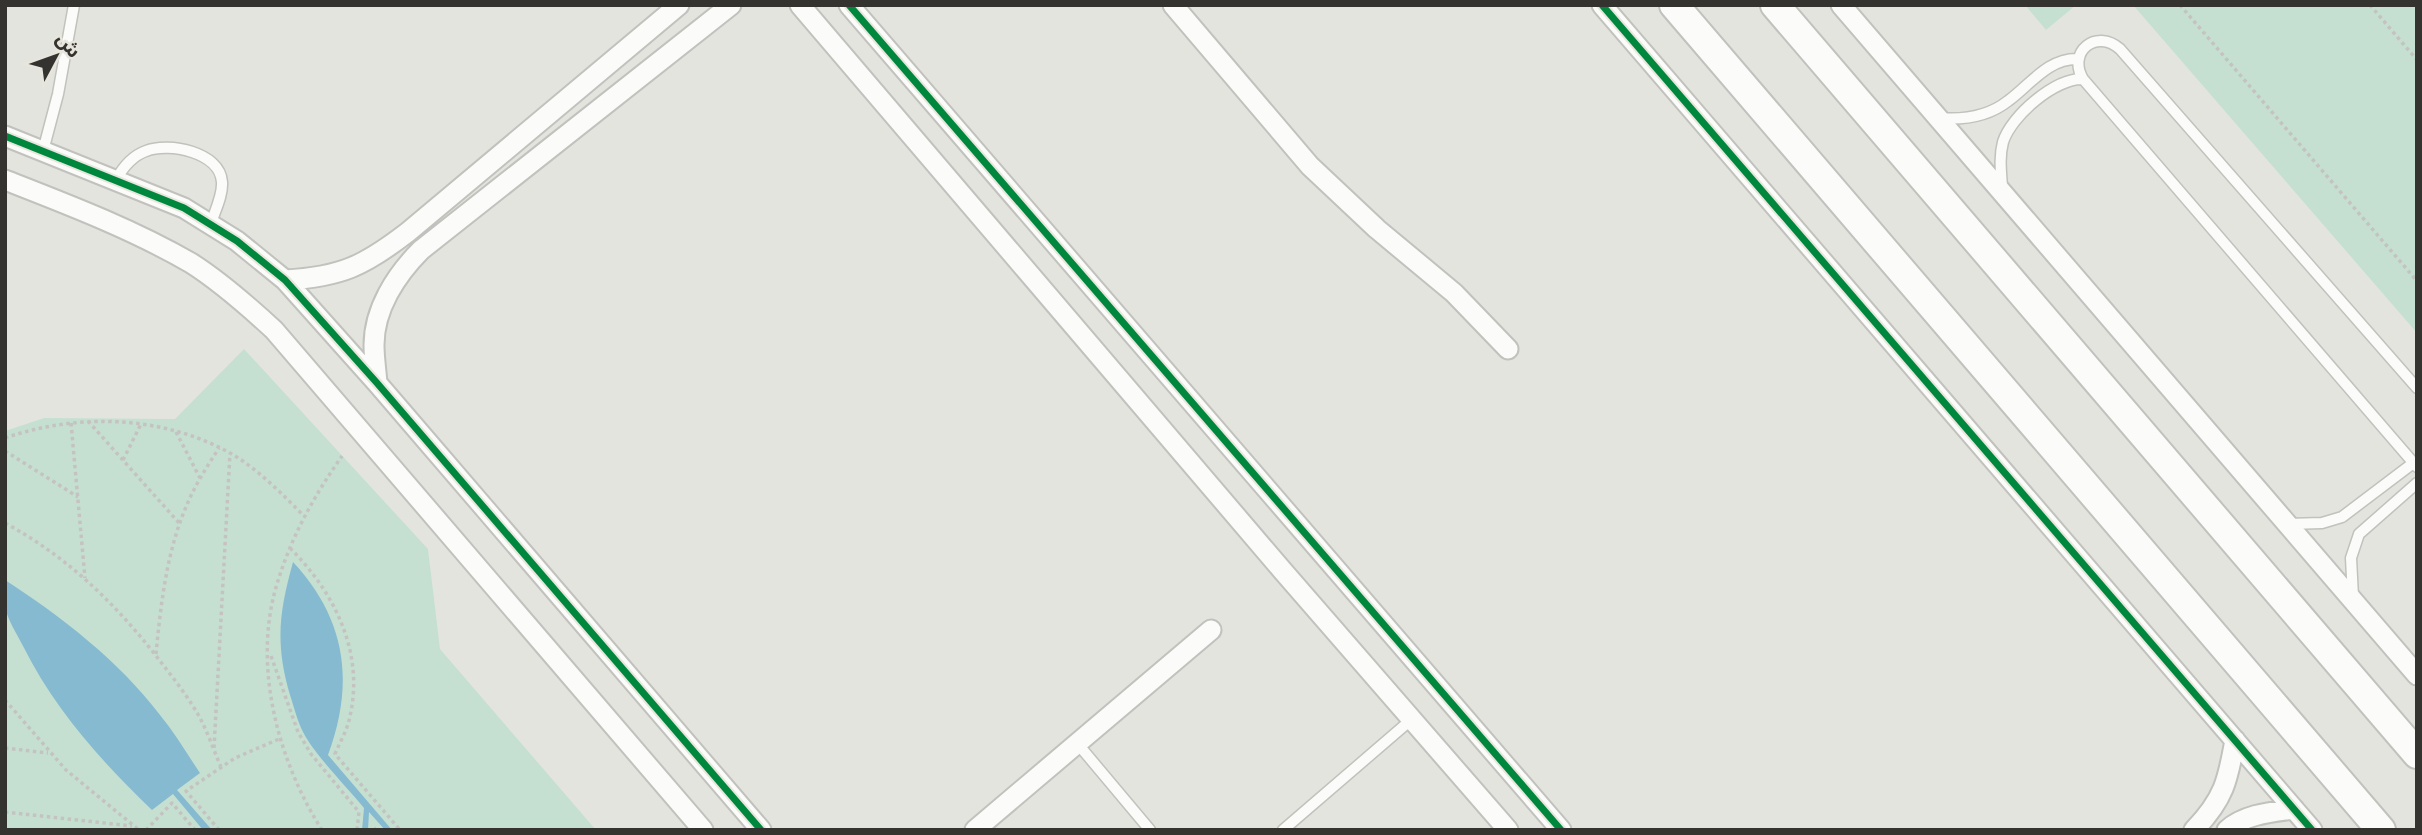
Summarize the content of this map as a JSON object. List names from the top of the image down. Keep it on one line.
{"north":"top right"}
